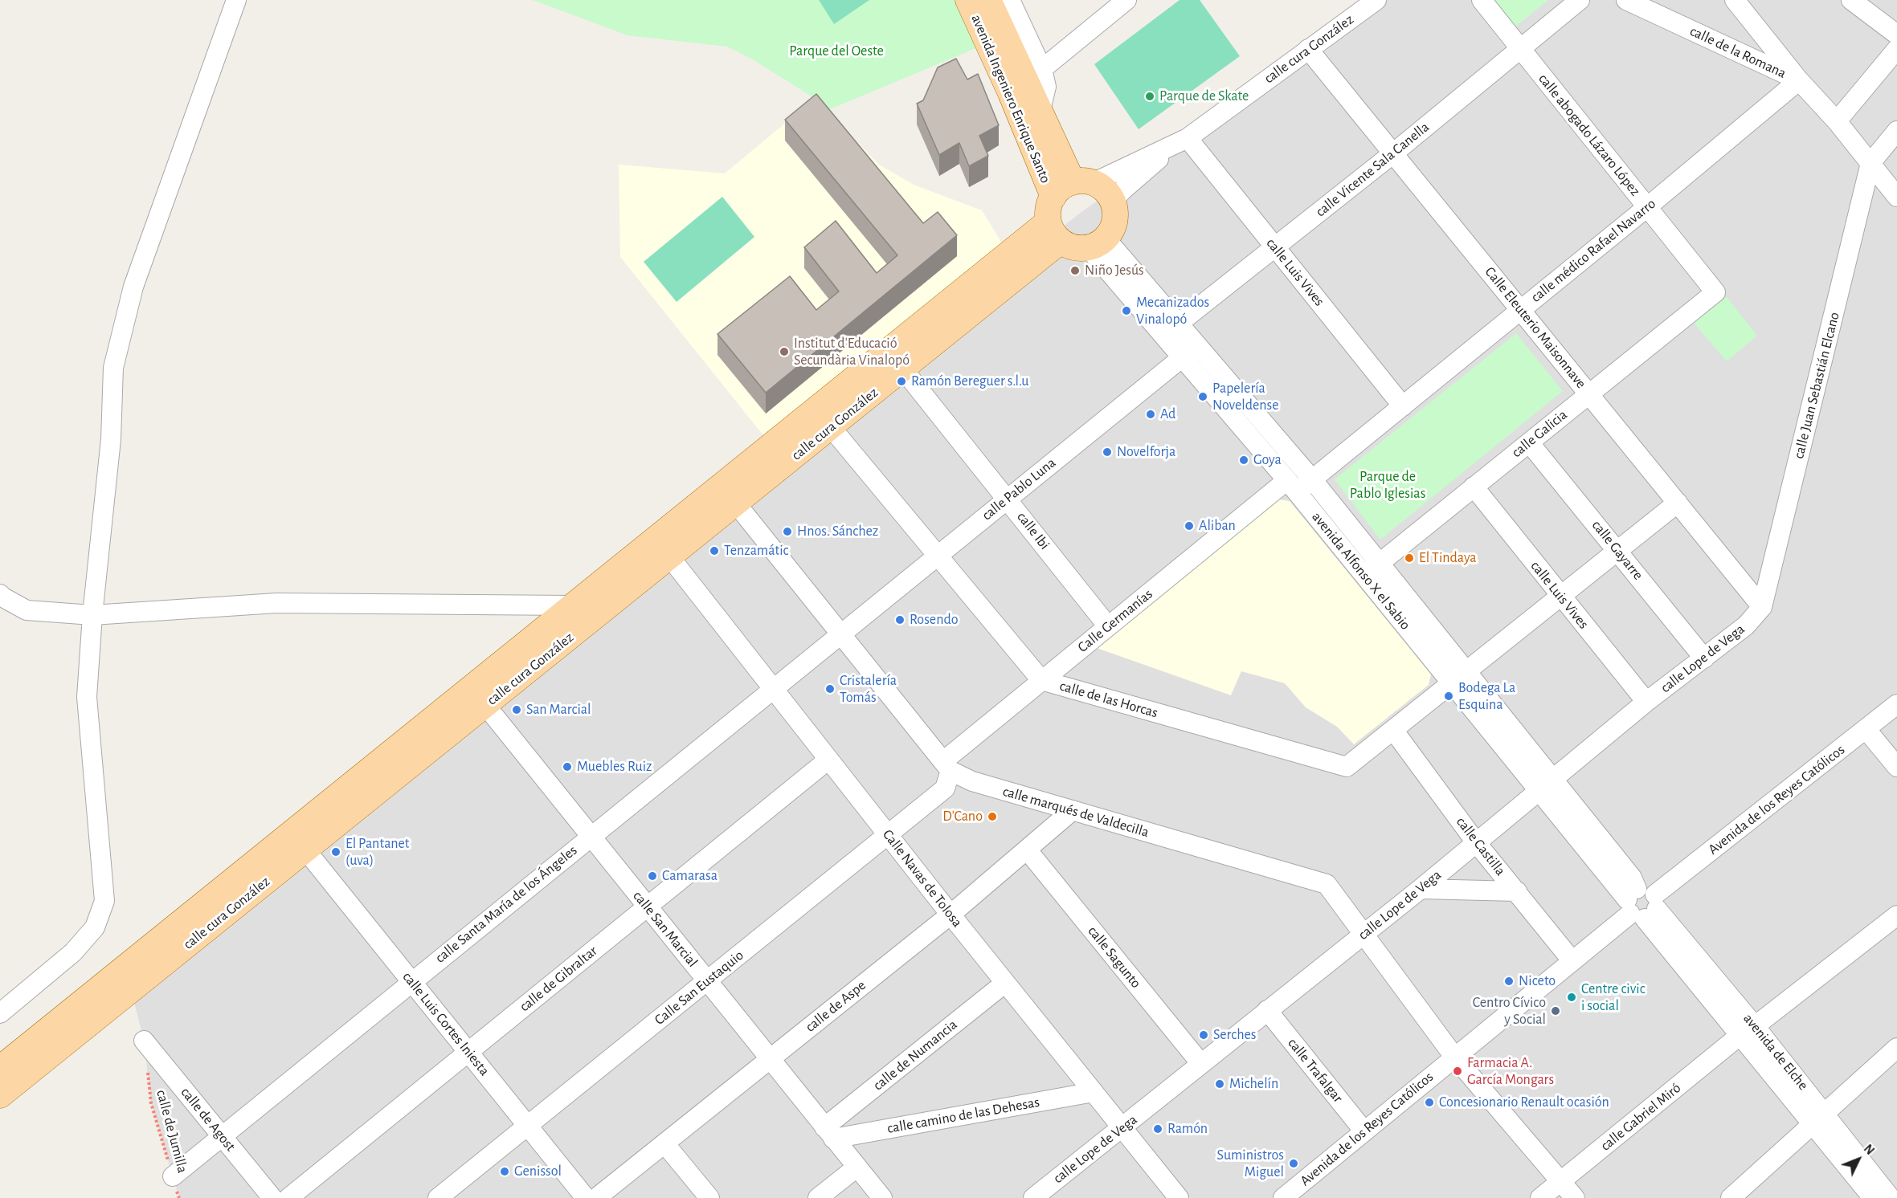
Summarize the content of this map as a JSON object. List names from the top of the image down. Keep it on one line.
{"streets":{"main road":["calle cura González","avenida Ingeniero Enrique Santo"],"street":["calle de la Romana","calle abogado Lázaro López","calle Vicente Sala Canella","calle médico Rafael Navarro","calle Luis Vives","Calle Eleuterio Maisonnave","calle Juan Sebastián Elcano","calle Galicia","calle Pablo Luna","calle Ibi","calle Gayarre","avenida Alfonso X el Sabio","Calle Germanías","calle Lope de Vega","calle de las Horcas","Avenida de los Reyes Católicos","calle marqués de Valdecilla","calle Castilla","Calle Navas de Tolosa","calle Santa María de los Ángeles","calle San Marcial","calle Sagunto","calle de Gibraltar","Calle San Eustaquio","calle de Aspe","calle Luis Cortes Iniesta","avenida de Elche","calle de Numancia","calle Trafalgar","calle camino de las Dehesas","calle Gabriel Miró","calle de Agost"],"path":["calle de Jumilla"]},"crossings":[["calle cura González","avenida Ingeniero Enrique Santo"],["calle cura González","calle Luis Vives"],["calle cura González","Calle Eleuterio Maisonnave"],["calle cura González","calle Ibi"],["calle cura González","avenida Alfonso X el Sabio"],["calle cura González","calle de las Horcas"],["calle cura González","calle marqués de Valdecilla"],["calle cura González","Calle Navas de Tolosa"],["calle cura González","calle San Marcial"],["calle cura González","calle Luis Cortes Iniesta"],["calle de la Romana","calle médico Rafael Navarro"],["calle de la Romana","calle Juan Sebastián Elcano"],["avenida Ingeniero Enrique Santo","avenida Alfonso X el Sabio"],["calle abogado Lázaro López","calle Vicente Sala Canella"],["calle abogado Lázaro López","calle médico Rafael Navarro"],["calle abogado Lázaro López","calle Galicia"],["calle Vicente Sala Canella","calle Luis Vives"],["calle Vicente Sala Canella","Calle Eleuterio Maisonnave"],["calle Vicente Sala Canella","avenida Alfonso X el Sabio"],["calle médico Rafael Navarro","calle Luis Vives"],["calle médico Rafael Navarro","Calle Eleuterio Maisonnave"],["calle médico Rafael Navarro","avenida Alfonso X el Sabio"],["calle médico Rafael Navarro","Calle Germanías"],["calle Luis Vives","calle Galicia"],["calle Luis Vives","calle Lope de Vega"],["calle Luis Vives","calle de las Horcas"],["Calle Eleuterio Maisonnave","calle Juan Sebastián Elcano"],["Calle Eleuterio Maisonnave","calle Galicia"],["Calle Eleuterio Maisonnave","calle Lope de Vega"],["Calle Eleuterio Maisonnave","calle de las Horcas"],["calle Juan Sebastián Elcano","calle Lope de Vega"],["calle Galicia","calle Gayarre"],["calle Galicia","avenida Alfonso X el Sabio"],["calle Pablo Luna","calle Ibi"],["calle Pablo Luna","avenida Alfonso X el Sabio"],["calle Pablo Luna","calle de las Horcas"],["calle Pablo Luna","calle marqués de Valdecilla"],["calle Pablo Luna","calle Santa María de los Ángeles"],["calle Ibi","Calle Germanías"],["calle Gayarre","calle Lope de Vega"],["calle Gayarre","calle de las Horcas"],["avenida Alfonso X el Sabio","Calle Germanías"],["avenida Alfonso X el Sabio","calle Lope de Vega"],["avenida Alfonso X el Sabio","calle de las Horcas"],["avenida Alfonso X el Sabio","Avenida de los Reyes Católicos"],["avenida Alfonso X el Sabio","avenida de Elche"],["Calle Germanías","calle de las Horcas"],["Calle Germanías","calle marqués de Valdecilla"],["Calle Germanías","Calle San Eustaquio"],["calle Lope de Vega","calle marqués de Valdecilla"],["calle Lope de Vega","calle Castilla"],["calle Lope de Vega","Calle Navas de Tolosa"],["calle Lope de Vega","calle Sagunto"],["calle Lope de Vega","calle Trafalgar"],["calle de las Horcas","calle Castilla"],["Avenida de los Reyes Católicos","calle marqués de Valdecilla"],["Avenida de los Reyes Católicos","calle Castilla"],["Avenida de los Reyes Católicos","avenida de Elche"],["Avenida de los Reyes Católicos","calle Trafalgar"],["calle marqués de Valdecilla","calle Santa María de los Ángeles"],["calle marqués de Valdecilla","Calle San Eustaquio"],["calle marqués de Valdecilla","calle de Aspe"],["calle marqués de Valdecilla","calle Gabriel Miró"],["Calle Navas de Tolosa","calle Santa María de los Ángeles"],["Calle Navas de Tolosa","calle de Gibraltar"],["Calle Navas de Tolosa","Calle San Eustaquio"],["Calle Navas de Tolosa","calle de Aspe"],["Calle Navas de Tolosa","calle de Numancia"],["Calle Navas de Tolosa","calle camino de las Dehesas"],["calle Santa María de los Ángeles","calle San Marcial"],["calle Santa María de los Ángeles","calle Luis Cortes Iniesta"],["calle Santa María de los Ángeles","calle de Agost"],["calle Santa María de los Ángeles","calle de Jumilla"],["calle San Marcial","calle de Gibraltar"],["calle San Marcial","Calle San Eustaquio"],["calle San Marcial","calle de Aspe"],["calle San Marcial","calle de Numancia"],["calle San Marcial","calle camino de las Dehesas"],["calle Sagunto","calle de Aspe"],["calle de Gibraltar","calle Luis Cortes Iniesta"],["Calle San Eustaquio","calle Luis Cortes Iniesta"],["avenida de Elche","calle Gabriel Miró"],["calle de Numancia","calle camino de las Dehesas"],["calle de Agost","calle de Jumilla"]],"parks":["Parque del Oeste","Parque de Pablo Iglesias"],"places":["Parque de Skate","Niño Jesús","Mecanizados Vinalopó","Institut d'Educació Secundària Vinalopó","Ramón Bereguer s.l.u","Papelería Noveldense","Ad","Novelforja","Goya","Aliban","Hnos. Sánchez","Tenzamátic","El Tindaya","Rosendo","Cristalería Tomás","Bodega La Esquina","San Marcial","Muebles Ruiz","D'Cano","El Pantanet (uva)","Camarasa","Niceto","Centre civic i social","Centro Cívico y Social","Serches","Farmacia A. García Mongars","Michelín","Concesionario Renault ocasión","Ramón","Suministros Miguel","Genissol"],"north":"top right"}
